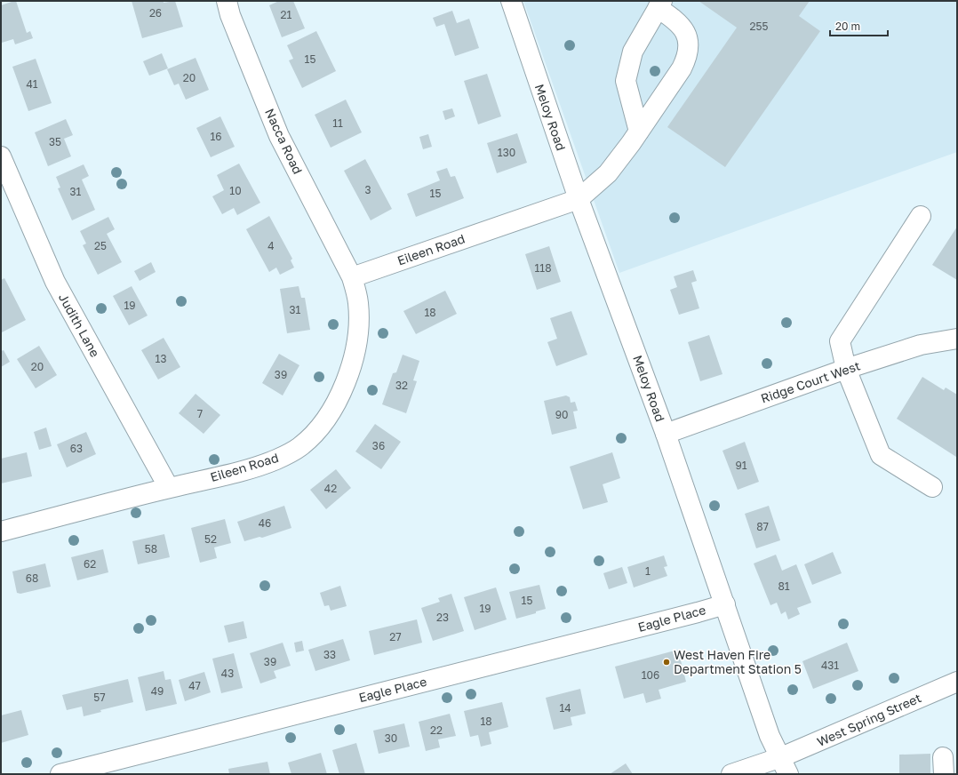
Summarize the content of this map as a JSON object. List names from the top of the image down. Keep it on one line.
{"streets":{"street":["Meloy Road","Nacca Road","Eileen Road","Judith Lane","Ridge Court West","Eagle Place","West Spring Street"]},"crossings":[["Meloy Road","Eileen Road"],["Meloy Road","Ridge Court West"],["Meloy Road","Eagle Place"],["Meloy Road","West Spring Street"],["Nacca Road","Eileen Road"],["Eileen Road","Judith Lane"]],"places":["West Haven Fire Department Station 5"],"house_numbers":["26","21","255","15","20","41","11","16","35","130","3","10","31","15","25","4","118","19","31","18","13","20","39","32","7","90","36","63","91","42","46","87","52","58","62","1","68","81","15","19","23","27","33","39","431","43","106","47","49","57","14","18","22","30"],"scale_bar":"20 m"}
